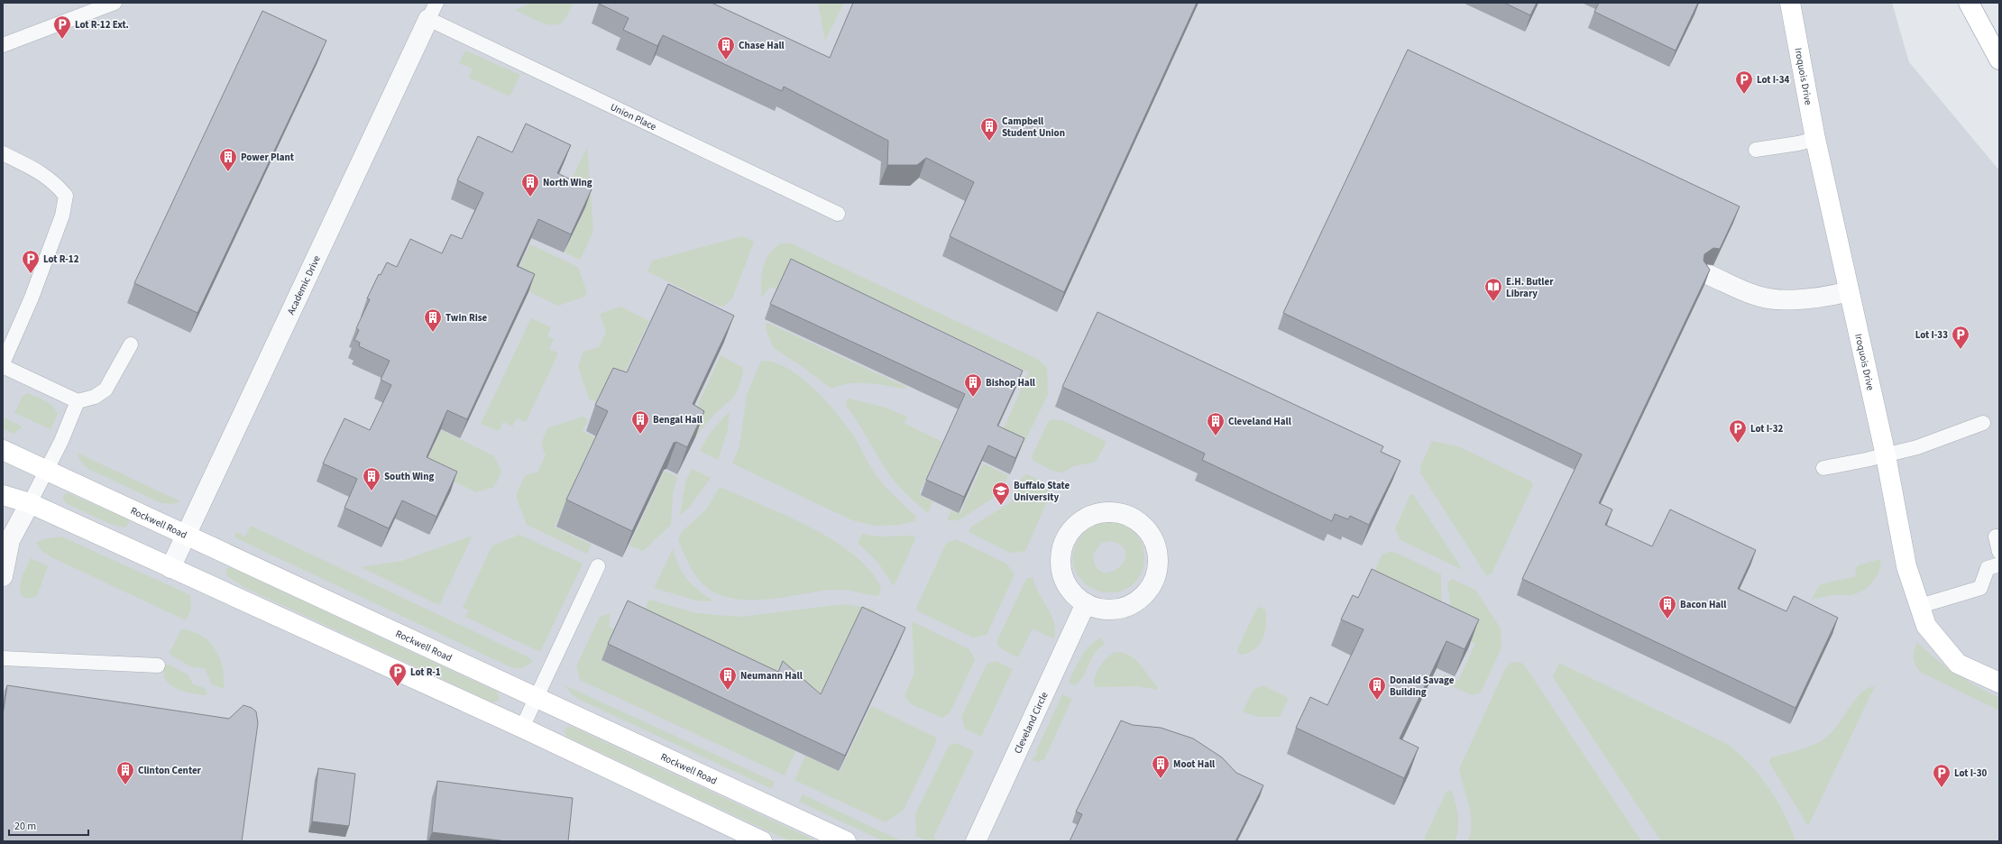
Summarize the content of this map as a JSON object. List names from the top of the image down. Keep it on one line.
{"streets":{"main road":["Iroquois Drive","Rockwell Road"],"street":["Academic Drive","Cleveland Circle"],"lane":["Union Place"]},"crossings":[["Union Place","Academic Drive"],["Academic Drive","Rockwell Road"]],"places":{"parking":["Lot R-12 Ext.","Lot I-34","Lot R-12","Lot I-33","Lot I-32","Lot R-1","Lot I-30"],"building":["Chase Hall","Campbell Student Union","Power Plant","North Wing","Twin Rise","Bishop Hall","Bengal Hall","Cleveland Hall","South Wing","Bacon Hall","Neumann Hall","Donald Savage Building","Moot Hall","Clinton Center"],"library":["E.H. Butler Library"],"school or university":["Buffalo State University"]},"scale_bar":"20 m"}
